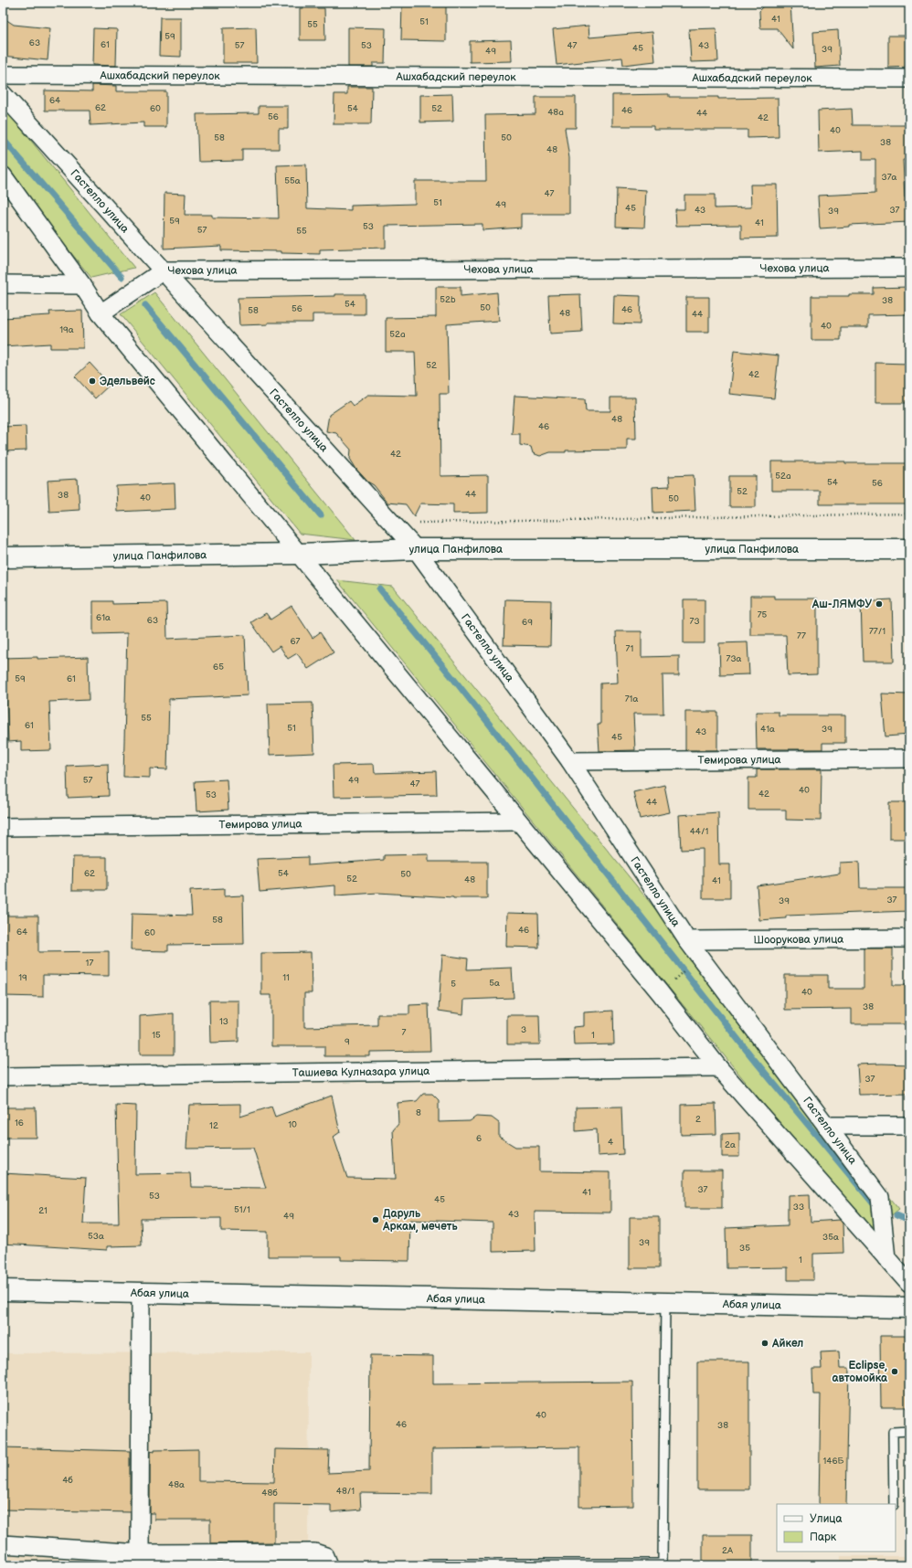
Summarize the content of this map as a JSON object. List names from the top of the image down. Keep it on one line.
{"streets":{"street":["Ашхабадский переулок","Гастелло улица","Чехова улица","улица Панфилова","Темирова улица","Шоорукова улица","Ташиева Кулназара улица","Абая улица"]},"crossings":[["Гастелло улица","Чехова улица"],["Гастелло улица","улица Панфилова"],["Гастелло улица","Темирова улица"],["Гастелло улица","Шоорукова улица"]],"places":["Эдельвейс","Аш-ЛЯМФУ","Даруль Аркам, мечеть","Айкел","Eclipse, автомойка"],"house_numbers":["41","51","55","59","63","61","57","53","47","43","45","39","49","64","62","60","54","52","46","48a","44","56","42","40","58","50","38","48","37а","55а","47","51","49","45","43","37","39","59","41","53","57","55","52b","38","54","50","56","46","58","48","44","40","19а","52a","52","42","48","46","42","52a","54","56","52","44","38","40","50","75","61а","63","73","69","77/1","77","67","71","73а","65","59","61","71а","55","61","51","41а","39","43","45","57","49","47","40","42","53","44","44/1","62","54","50","52","48","41","37","39","58","46","64","60","17","19","11","5а","5","40","38","13","3","7","15","1","9","37","8","2","16","10","12","6","4","2а","37","41","53","45","33","51/1","21","43","49","53а","35а","39","35","1","40","46","38","146Б","4б","48а","48/1","48б","2А"],"legend":["Улица","Парк"]}
